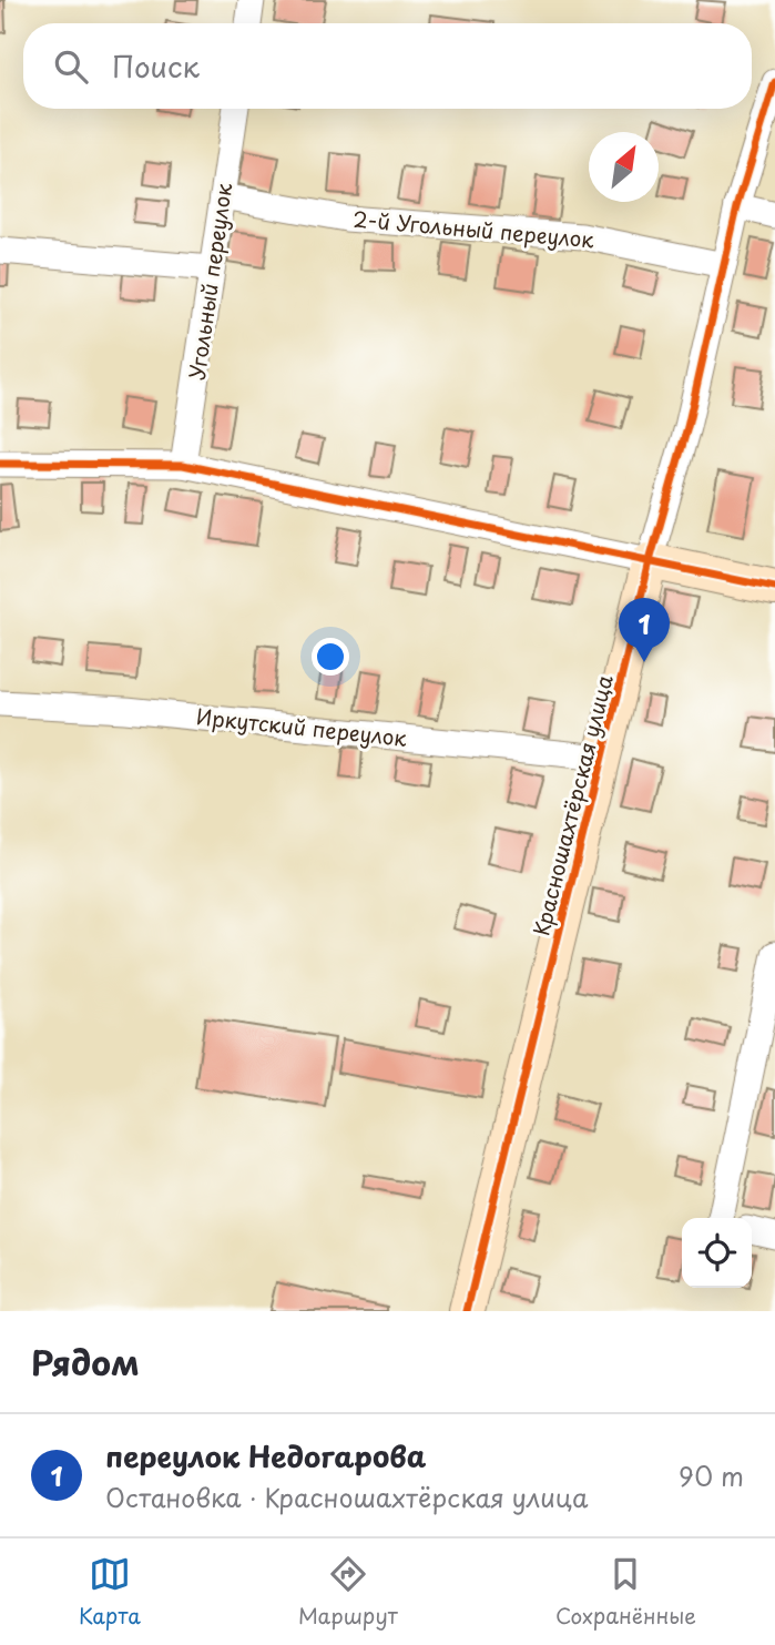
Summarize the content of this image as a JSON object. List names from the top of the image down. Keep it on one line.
{"streets":{"street":["2-й Угольный переулок","Угольный переулок","Иркутский переулок","Красношахтёрская улица"]},"crossings":[["2-й Угольный переулок","Угольный переулок"],["2-й Угольный переулок","Красношахтёрская улица"],["Иркутский переулок","Красношахтёрская улица"]],"north":"top right","page":{"search":"Поиск","pins":"1","heading":"Рядом","list":[{"mark":"1","name":"переулок Недогарова","note":"Остановка · Красношахтёрская улица","value":"90 m"}],"nav":["Карта","Маршрут","Сохранённые"]}}
